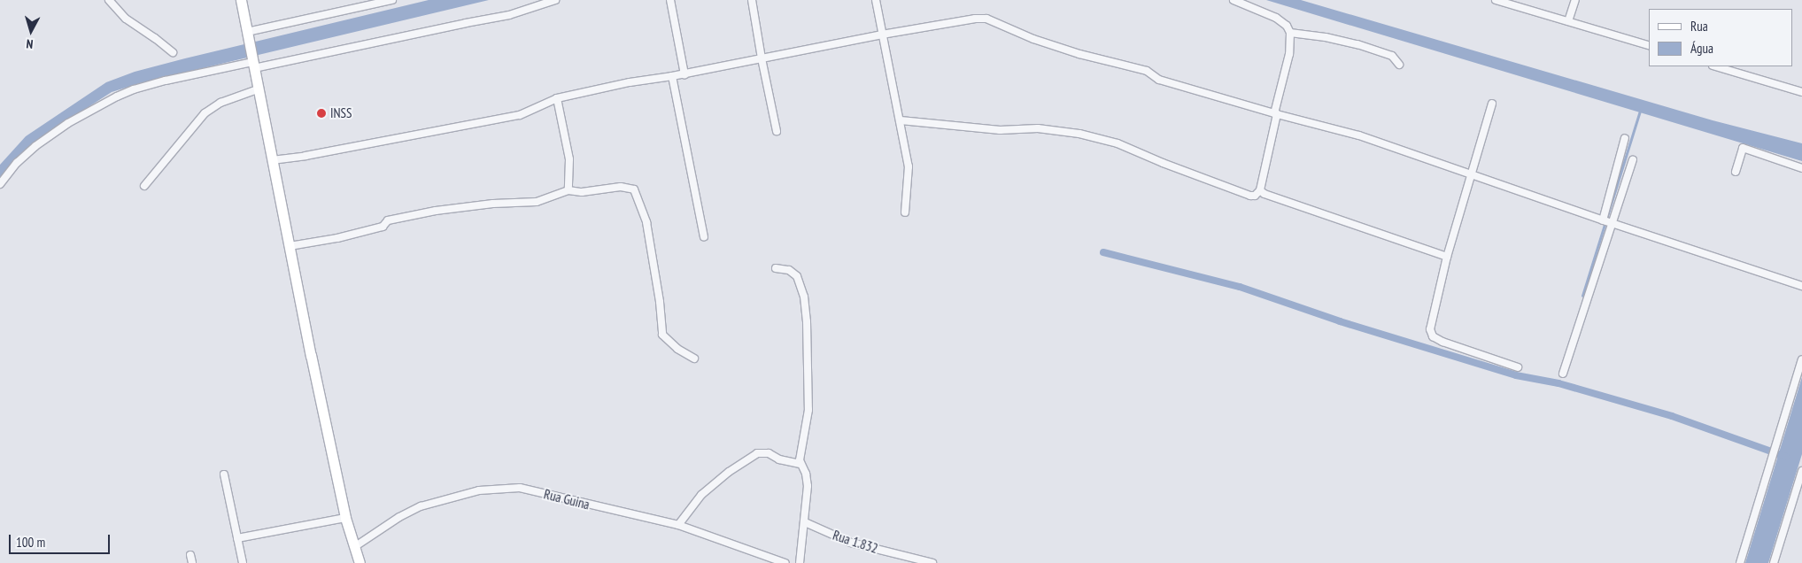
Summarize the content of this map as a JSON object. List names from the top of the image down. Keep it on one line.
{"streets":{"street":["Rua Guina","Rua 1.832"]},"places":["INSS"],"legend":["Rua","Água"],"scale_bar":"100 m","north":"bottom"}
